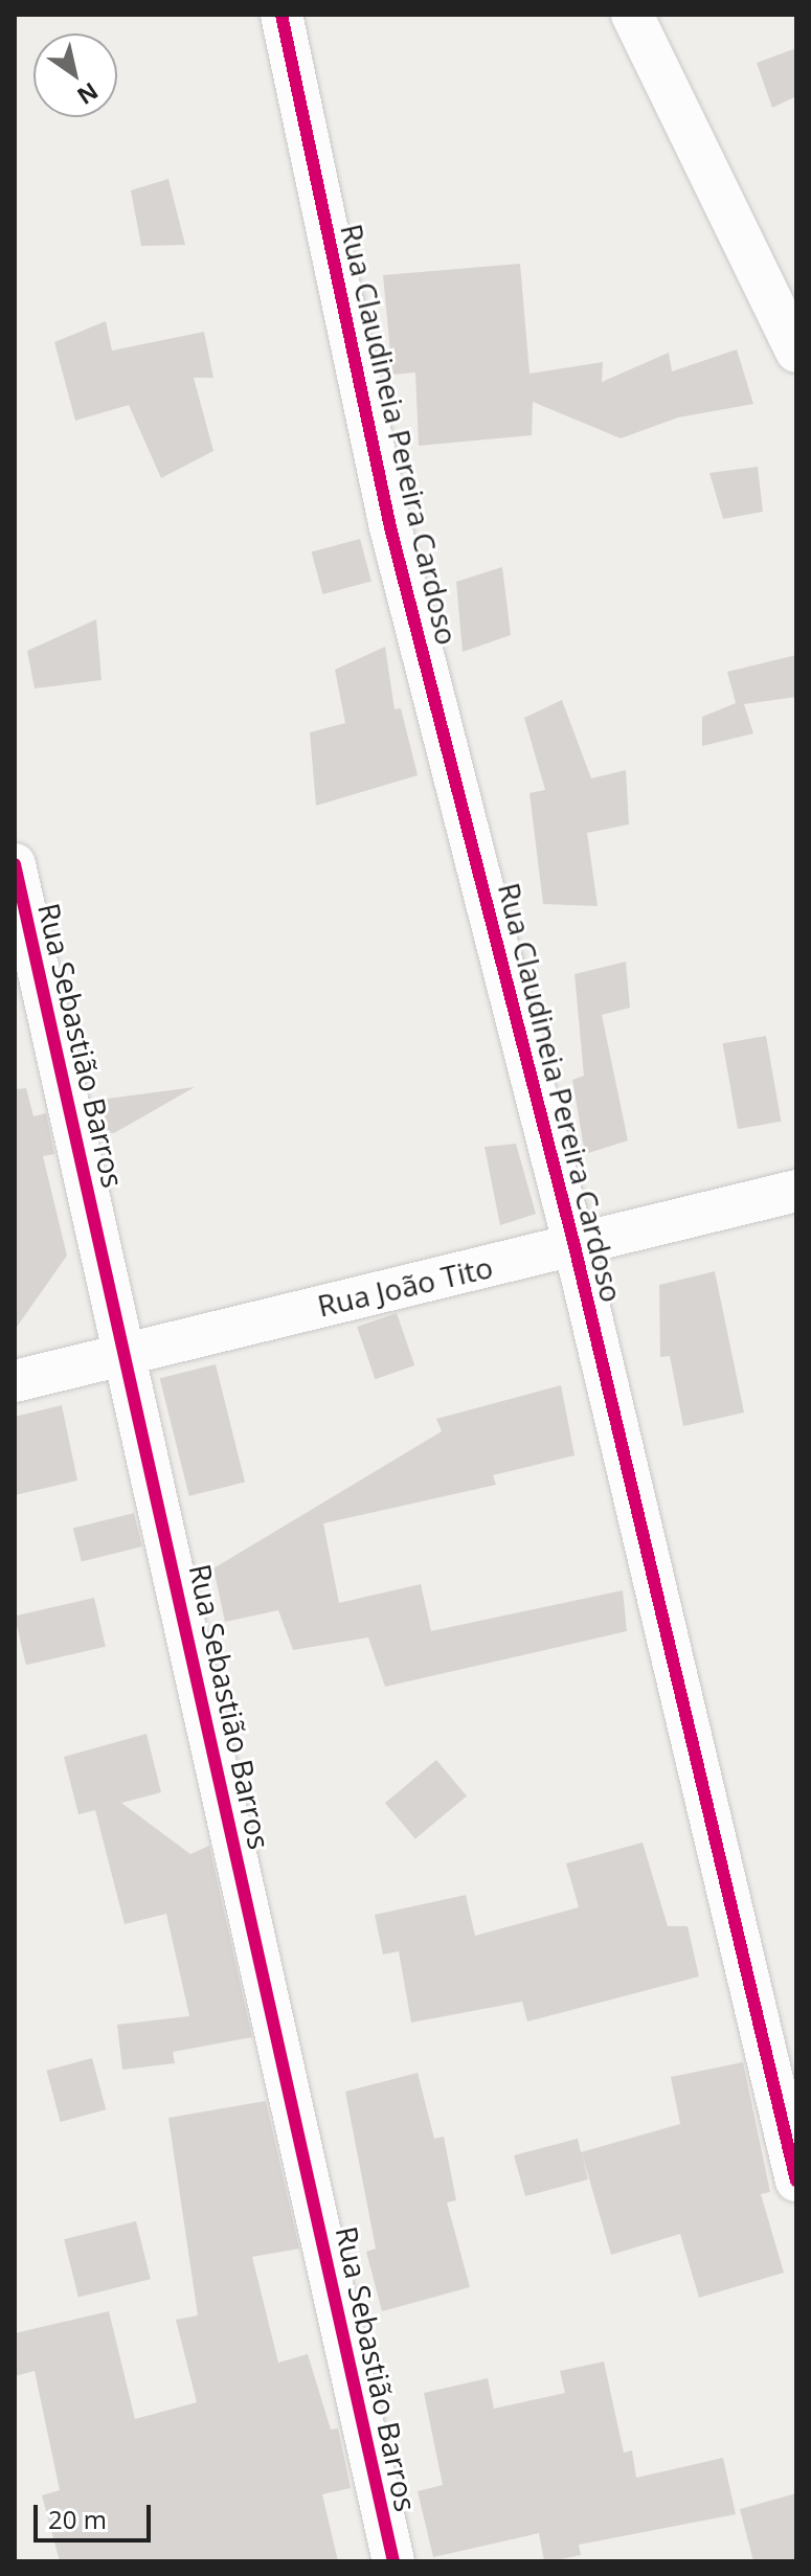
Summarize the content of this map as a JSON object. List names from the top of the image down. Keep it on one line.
{"streets":{"street":["Rua Claudineia Pereira Cardoso","Rua Sebastião Barros","Rua João Tito"]},"crossings":[["Rua Claudineia Pereira Cardoso","Rua João Tito"],["Rua Sebastião Barros","Rua João Tito"]],"scale_bar":"20 m","north":"bottom right"}
